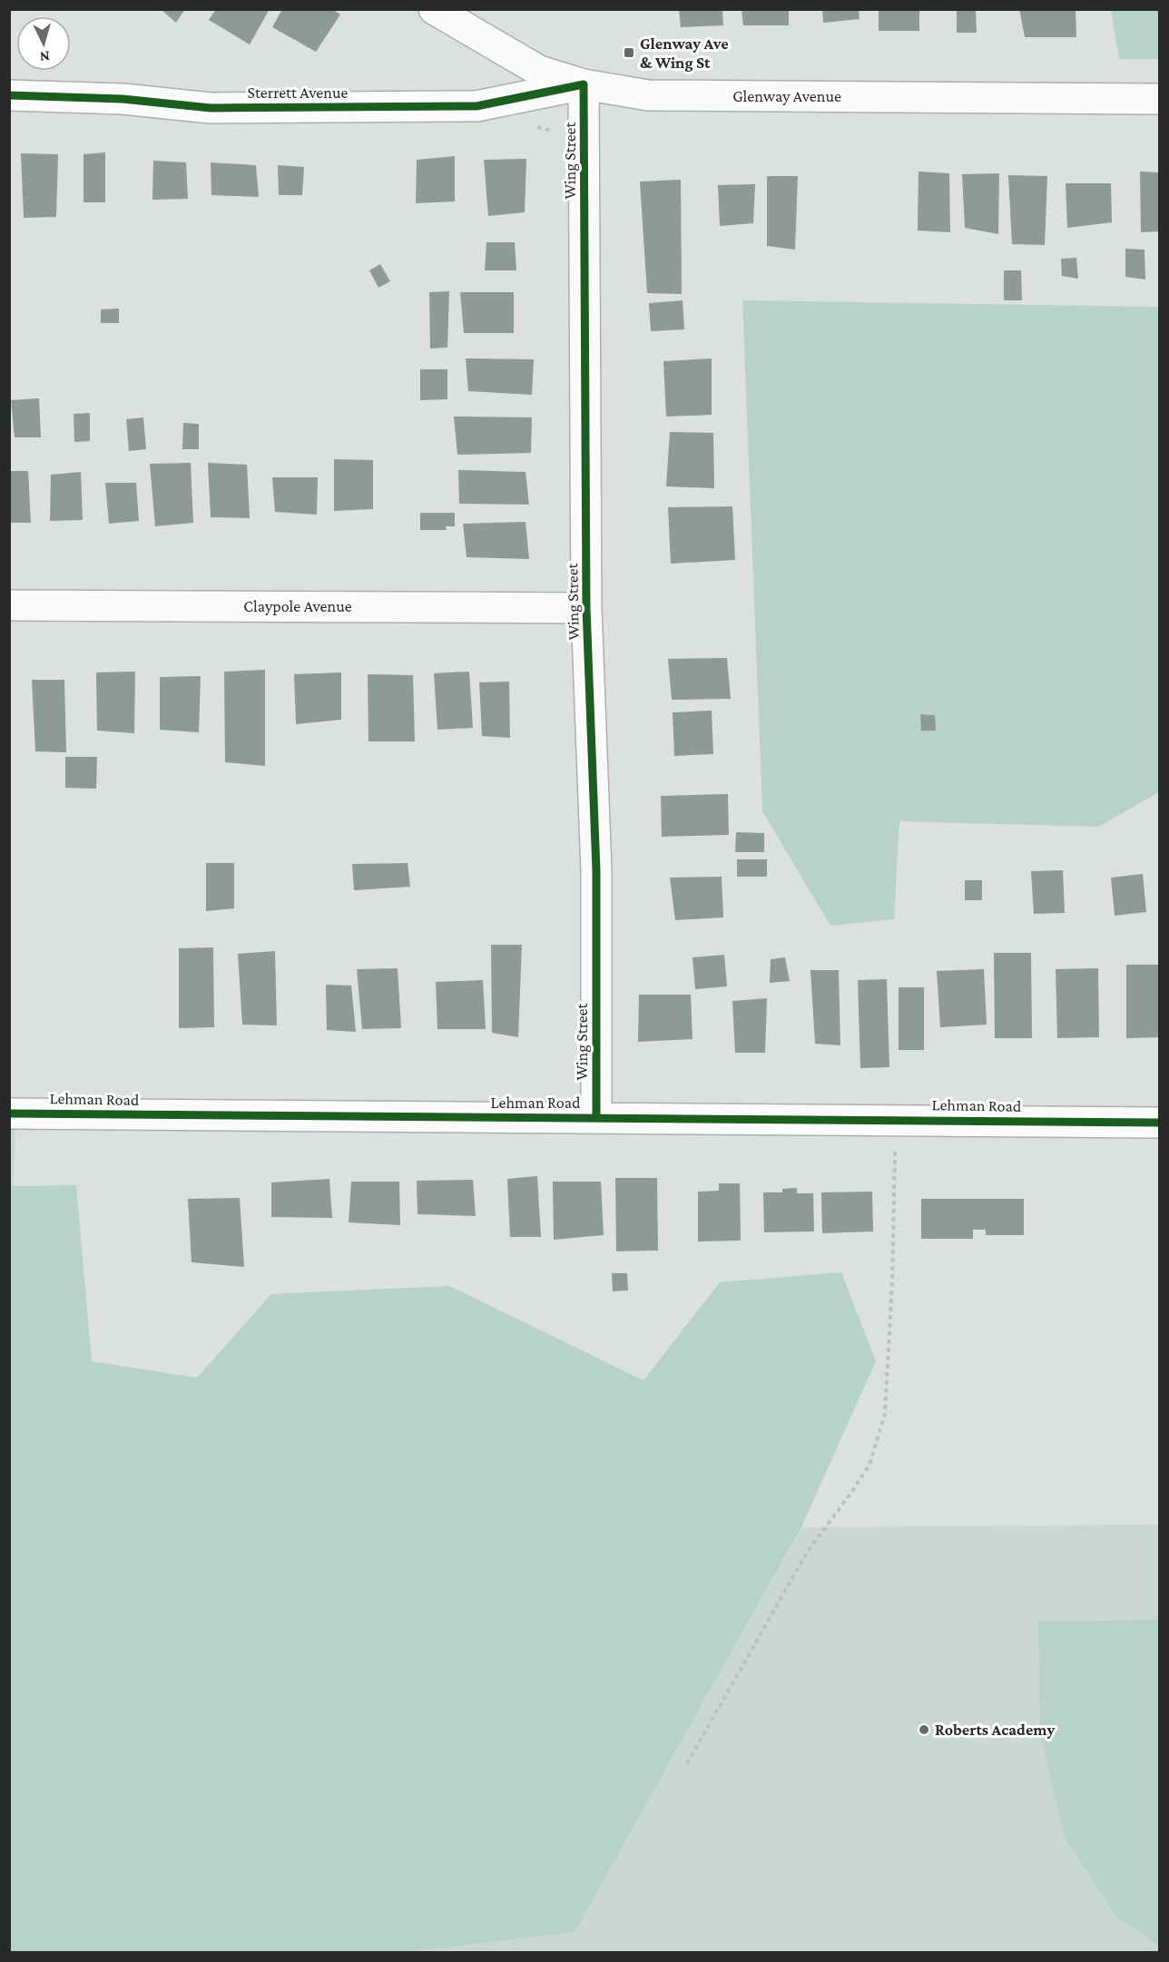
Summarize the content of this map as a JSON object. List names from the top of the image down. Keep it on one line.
{"streets":{"street":["Sterrett Avenue","Glenway Avenue","Wing Street","Claypole Avenue","Lehman Road"]},"crossings":[["Sterrett Avenue","Glenway Avenue"],["Sterrett Avenue","Wing Street"],["Glenway Avenue","Wing Street"],["Wing Street","Claypole Avenue"],["Wing Street","Lehman Road"]],"places":{"transit":["Glenway Ave & Wing St"],"other":["Roberts Academy"]},"north":"bottom"}
